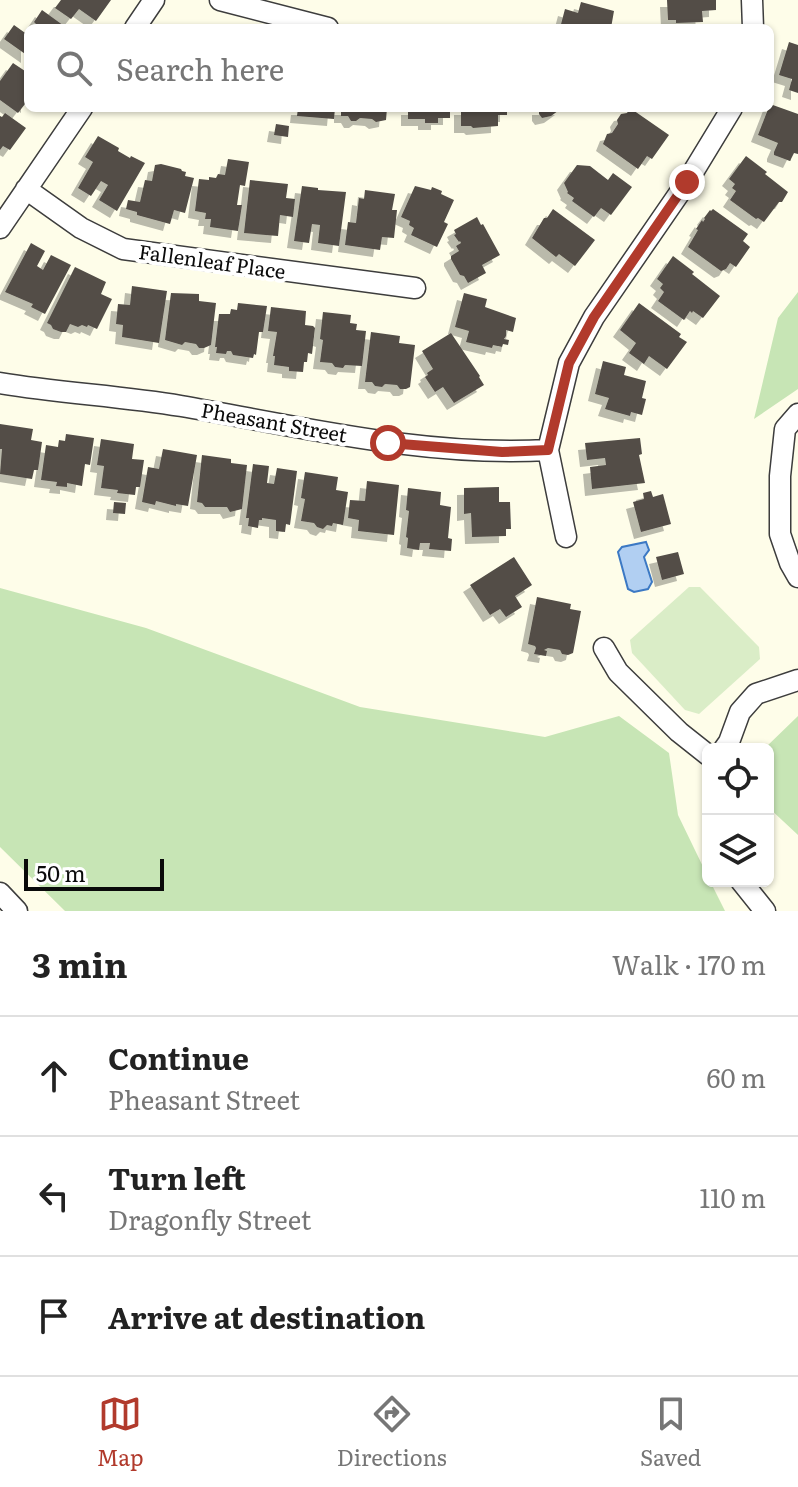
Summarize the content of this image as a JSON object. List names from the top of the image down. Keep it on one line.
{"streets":{"street":["Fallenleaf Place","Pheasant Street"]},"scale_bar":"50 m","page":{"search":"Search here","scale":"50 m","heading":["3 min","Walk · 170 m"],"list":[["Continue","Pheasant Street","60 m"],["Turn left","Dragonfly Street","110 m"],"Arrive at destination"],"nav":["Map","Directions","Saved"]}}
